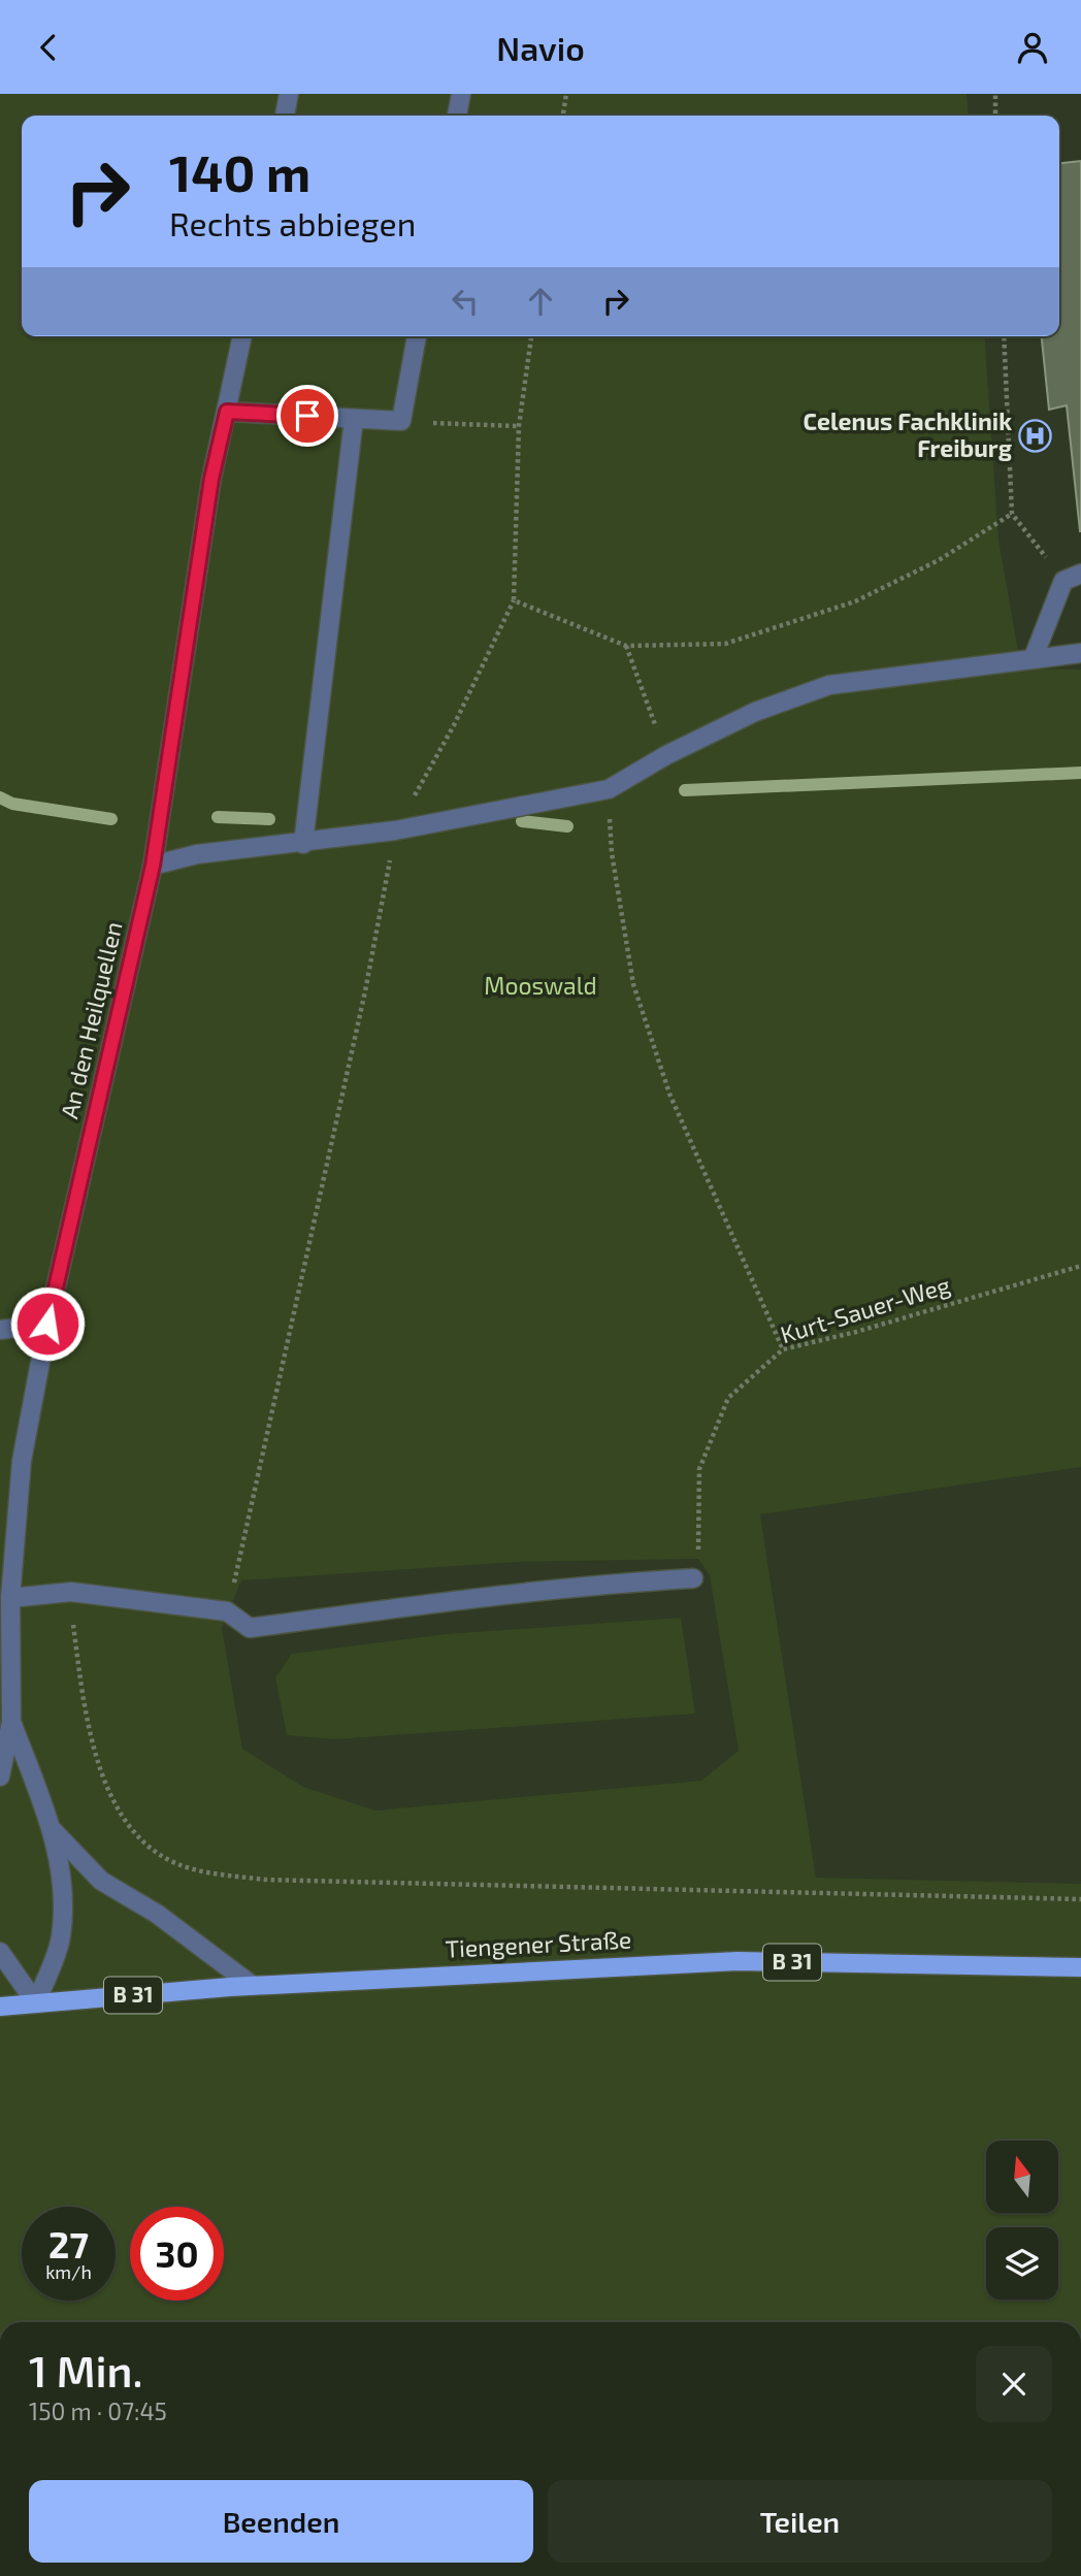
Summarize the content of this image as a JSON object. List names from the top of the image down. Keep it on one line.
{"streets":{"main road":["Tiengener Straße","B 31"],"street":["An den Heilquellen"],"path":["Kurt-Sauer-Weg"]},"crossings":[["An den Heilquellen","Tiengener Straße"]],"parks":["Mooswald"],"places":{"hospital":["Celenus Fachklinik Freiburg"]},"north":"top","page":{"header":"Navio","turn":["140 m","Rechts abbiegen"],"speed":"27 km/h","limit":"30","heading":["1 Min.","150 m · 07:45"],"buttons":["Beenden","Teilen"]}}
